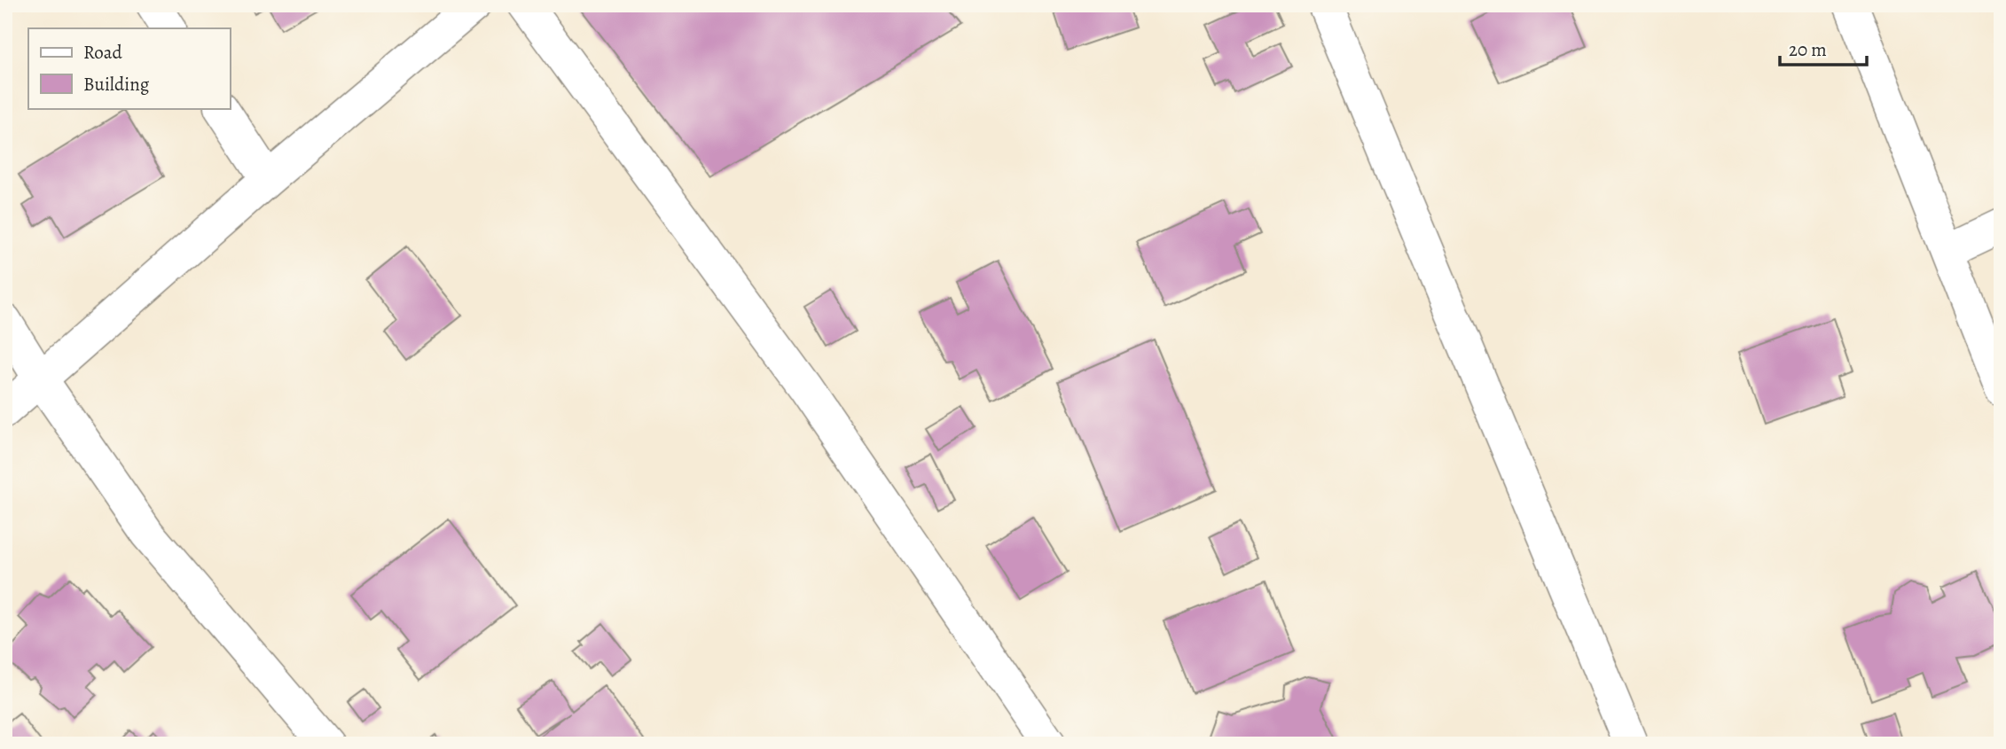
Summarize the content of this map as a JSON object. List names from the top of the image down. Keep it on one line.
{"legend":["Road","Building"],"scale_bar":"20 m"}
